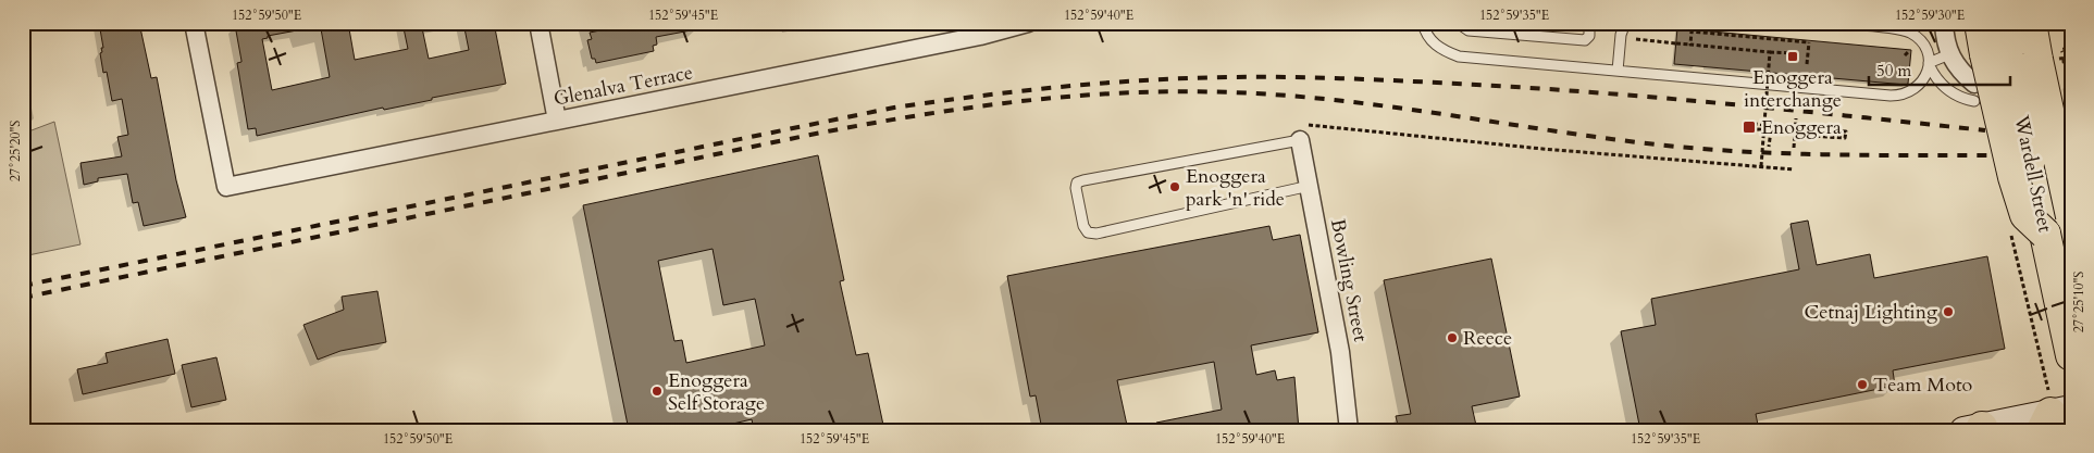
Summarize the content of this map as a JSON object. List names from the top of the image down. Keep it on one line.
{"streets":{"highway":["Wardell Street"],"street":["Glenalva Terrace","Bowling Street"]},"places":{"transit":["Enoggera interchange","Enoggera"],"other":["Enoggera park 'n' ride","Cetnaj Lighting","Reece","Team Moto","Enoggera Self Storage"]},"scale_bar":"50 m","coordinates":["152°59'50\"E","152°59'45\"E","152°59'40\"E","152°59'35\"E","152°59'30\"E","27°25'20\"S","27°25'10\"S"]}
